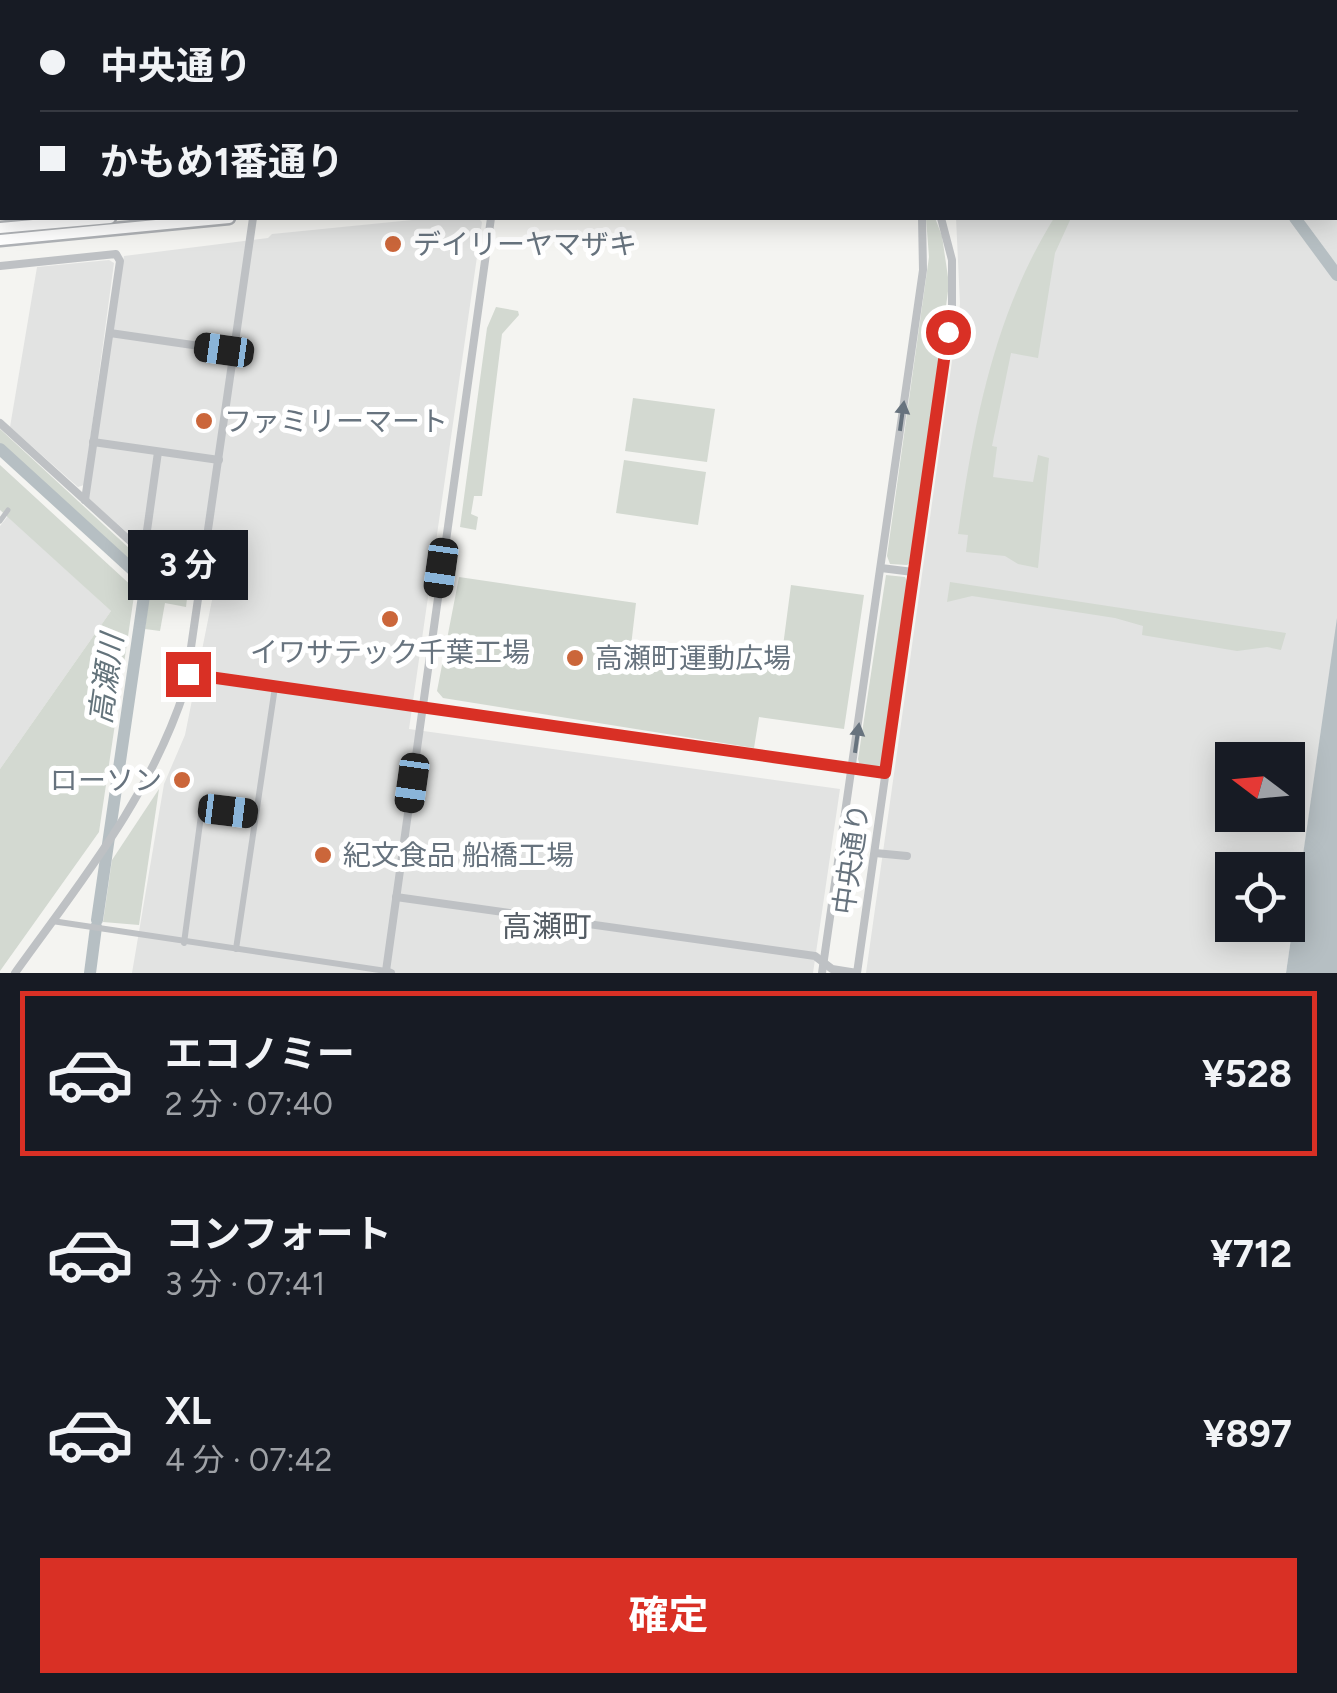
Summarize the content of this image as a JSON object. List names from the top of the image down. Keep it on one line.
{"streets":{"street":["中央通り"]},"districts":["高瀬町"],"water":["高瀬川"],"places":["デイリーヤマザキ","ファミリーマート","イワサテック千葉工場","高瀬町運動広場","ローソン","紀文食品 船橋工場"],"north":"left","page":{"banner":["中央通り","かもめ1番通り"],"bubble":"3 分","list":[{"name":"エコノミー","note":"2 分 · 07:40","value":"¥528"},{"name":"コンフォート","note":"3 分 · 07:41","value":"¥712"},{"name":"XL","note":"4 分 · 07:42","value":"¥897"}],"buttons":"確定"}}
